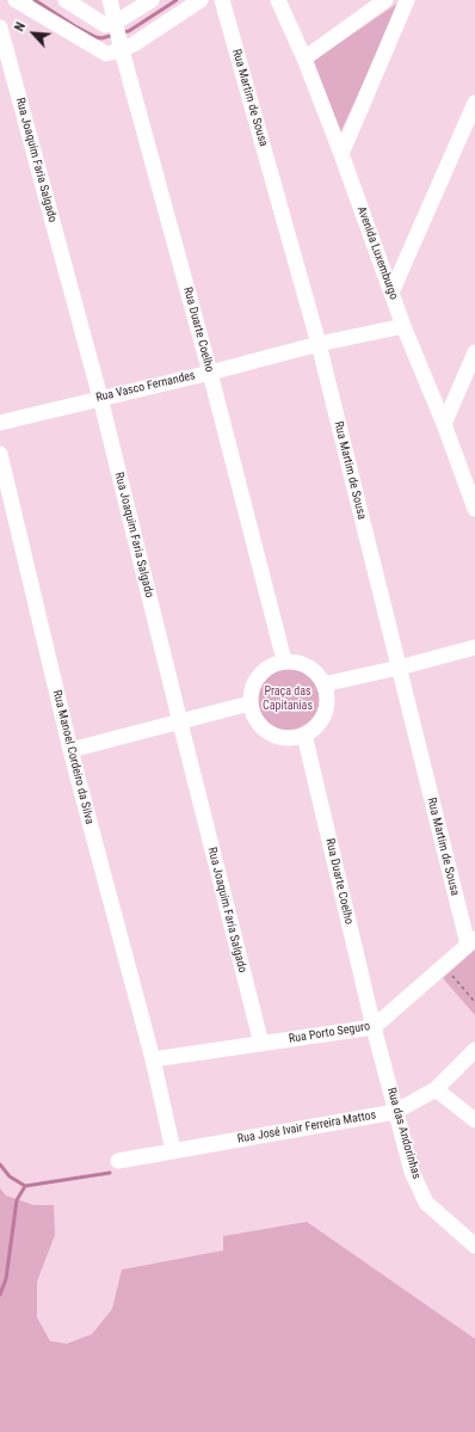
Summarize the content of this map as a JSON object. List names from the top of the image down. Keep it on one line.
{"streets":{"street":["Rua Martim de Sousa","Rua Joaquim Faria Salgado","Avenida Luxemburgo","Rua Duarte Coelho","Rua Vasco Fernandes","Rua Manoel Cordeiro da Silva","Rua Porto Seguro","Rua José Ivair Ferreira Mattos","Rua das Andorinhas"]},"crossings":[["Rua Martim de Sousa","Rua Vasco Fernandes"],["Rua Martim de Sousa","Rua Porto Seguro"],["Rua Joaquim Faria Salgado","Rua Vasco Fernandes"],["Rua Joaquim Faria Salgado","Rua Porto Seguro"],["Avenida Luxemburgo","Rua Vasco Fernandes"],["Rua Duarte Coelho","Rua Vasco Fernandes"],["Rua Duarte Coelho","Rua Porto Seguro"],["Rua Duarte Coelho","Rua das Andorinhas"],["Rua Manoel Cordeiro da Silva","Rua Porto Seguro"],["Rua Manoel Cordeiro da Silva","Rua José Ivair Ferreira Mattos"],["Rua Porto Seguro","Rua das Andorinhas"],["Rua José Ivair Ferreira Mattos","Rua das Andorinhas"]],"parks":["Praça das Capitanias"],"north":"top left"}
